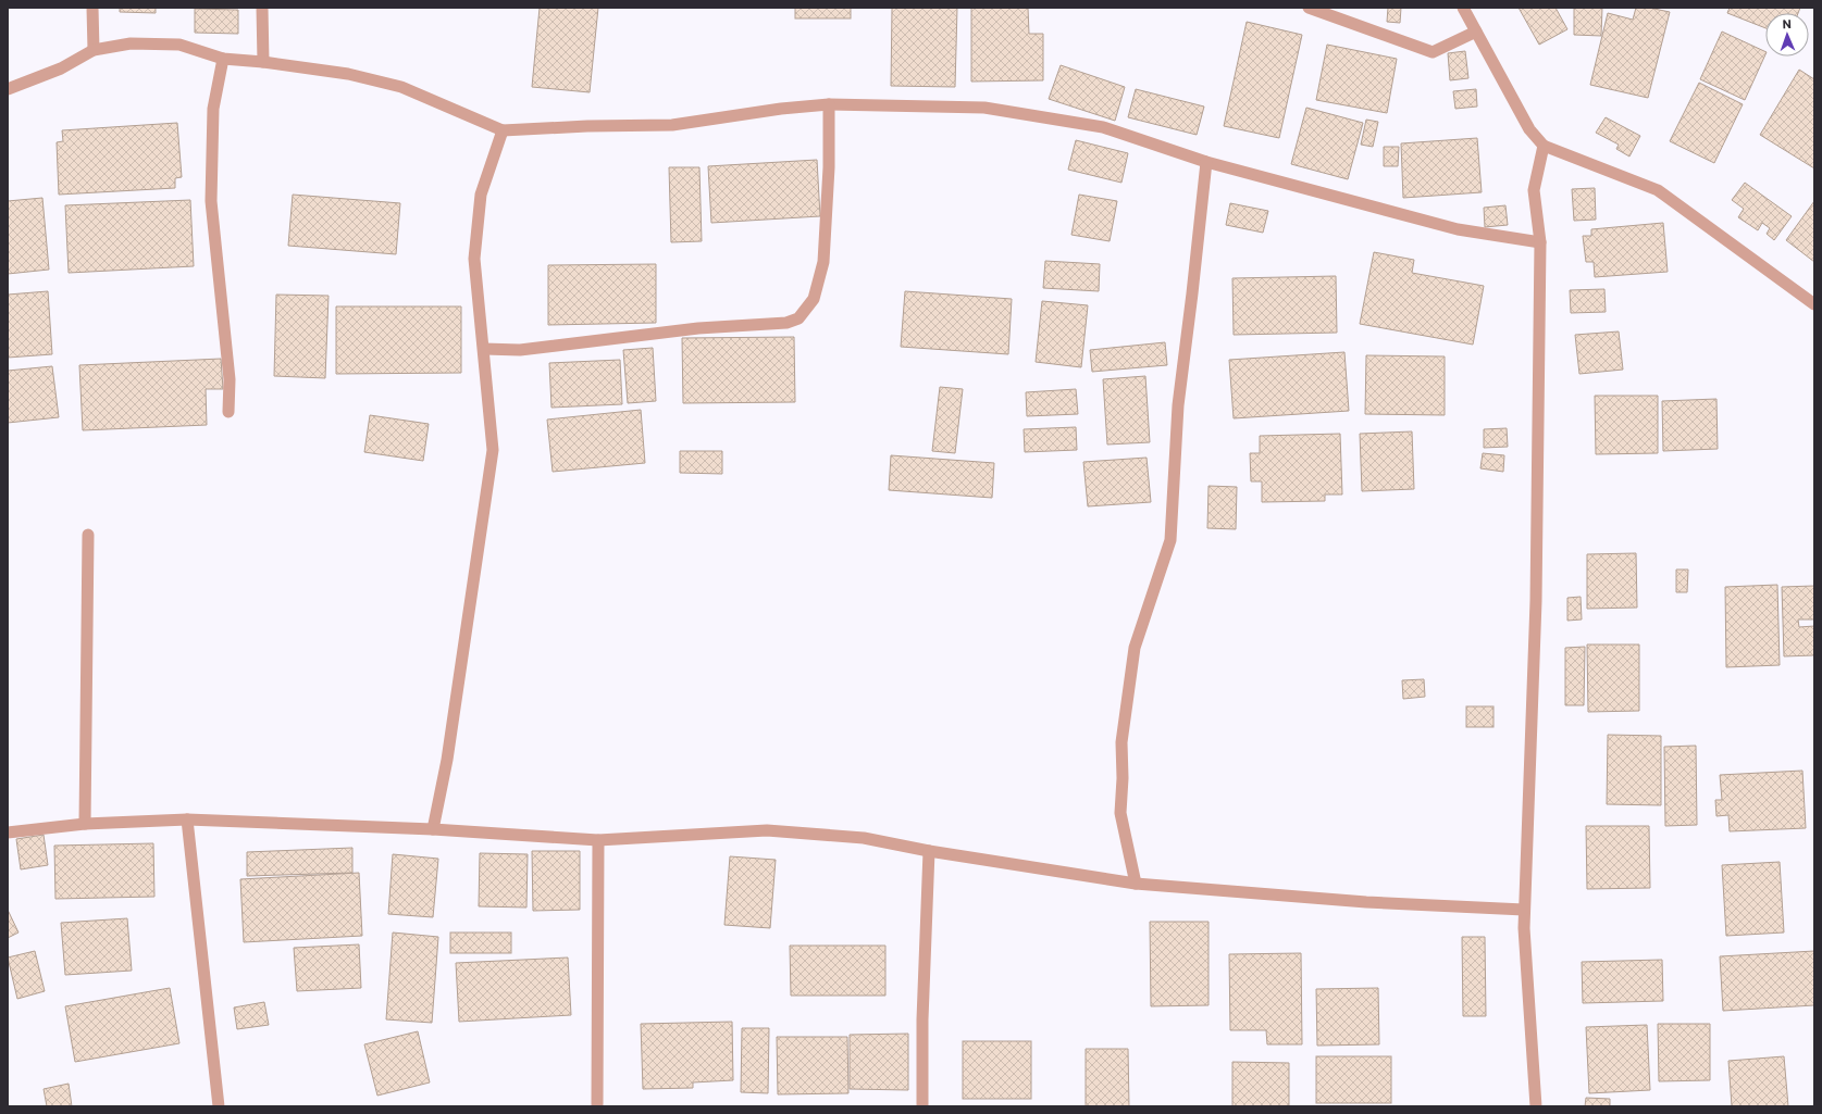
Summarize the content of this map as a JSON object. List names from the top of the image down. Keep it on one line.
{"north":"top"}
